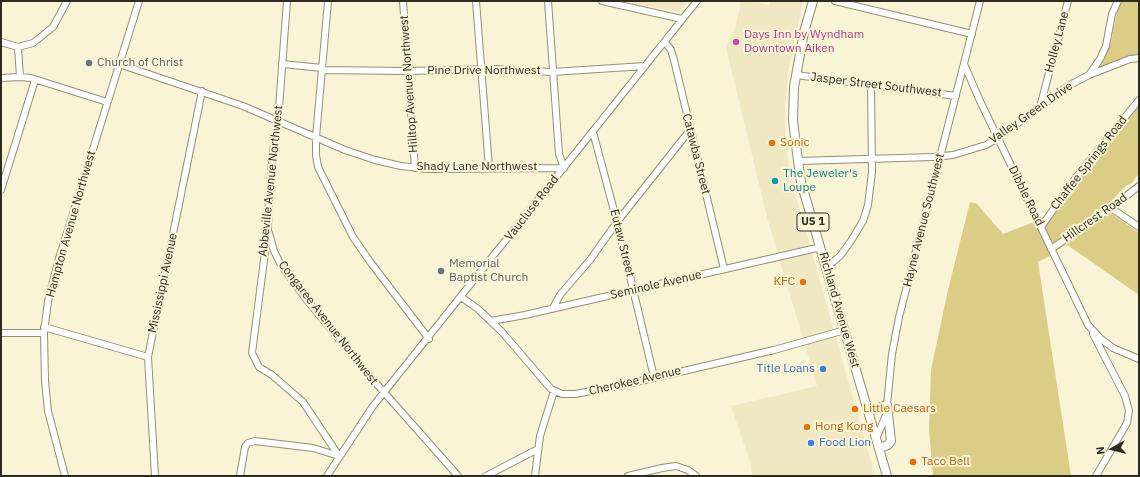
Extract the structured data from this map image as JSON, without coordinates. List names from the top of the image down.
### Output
{
  "streets": {
    "main road": ["US 1", "Richland Avenue West"],
    "street": [
      "Holley Lane",
      "Pine Drive Northwest",
      "Hilltop Avenue Northwest",
      "Jasper Street Southwest",
      "Valley Green Drive",
      "Catawba Street",
      "Chaffee Springs Road",
      "Shady Lane Northwest",
      "Abbeville Avenue Northwest",
      "Dibble Road",
      "Vaucluse Road",
      "Hillcrest Road",
      "Hayne Avenue Southwest",
      "Hampton Avenue Northwest",
      "Eutaw Street",
      "Mississippi Avenue",
      "Seminole Avenue",
      "Congaree Avenue Northwest",
      "Cherokee Avenue"
    ]
  },
  "crossings": [
    ["Holley Lane", "Valley Green Drive"],
    ["Pine Drive Northwest", "Hilltop Avenue Northwest"],
    ["Pine Drive Northwest", "Abbeville Avenue Northwest"],
    ["Pine Drive Northwest", "Vaucluse Road"],
    ["Hilltop Avenue Northwest", "Shady Lane Northwest"],
    ["Jasper Street Southwest", "Hayne Avenue Southwest"],
    ["Jasper Street Southwest", "Richland Avenue West"],
    ["Valley Green Drive", "Dibble Road"],
    ["Valley Green Drive", "Hayne Avenue Southwest"],
    ["Valley Green Drive", "Richland Avenue West"],
    ["Catawba Street", "Vaucluse Road"],
    ["Catawba Street", "Seminole Avenue"],
    ["Chaffee Springs Road", "Dibble Road"],
    ["Shady Lane Northwest", "Abbeville Avenue Northwest"],
    ["Shady Lane Northwest", "Vaucluse Road"],
    ["Shady Lane Northwest", "Hampton Avenue Northwest"],
    ["Shady Lane Northwest", "Mississippi Avenue"],
    ["Abbeville Avenue Northwest", "Vaucluse Road"],
    ["Abbeville Avenue Northwest", "Congaree Avenue Northwest"],
    ["Dibble Road", "Hillcrest Road"],
    ["Dibble Road", "Hayne Avenue Southwest"],
    ["Vaucluse Road", "Eutaw Street"],
    ["Vaucluse Road", "Congaree Avenue Northwest"],
    ["Hayne Avenue Southwest", "Richland Avenue West"],
    ["Eutaw Street", "Seminole Avenue"],
    ["Eutaw Street", "Cherokee Avenue"],
    ["Seminole Avenue", "Richland Avenue West"],
    ["Richland Avenue West", "Cherokee Avenue"]
  ],
  "places": [
    "Days Inn by Wyndham Downtown Aiken",
    "Church of Christ",
    "Sonic",
    "The Jeweler's Loupe",
    "Memorial Baptist Church",
    "KFC",
    "Title Loans",
    "Little Caesars",
    "Hong Kong",
    "Food Lion",
    "Taco Bell"
  ],
  "north": "left"
}
